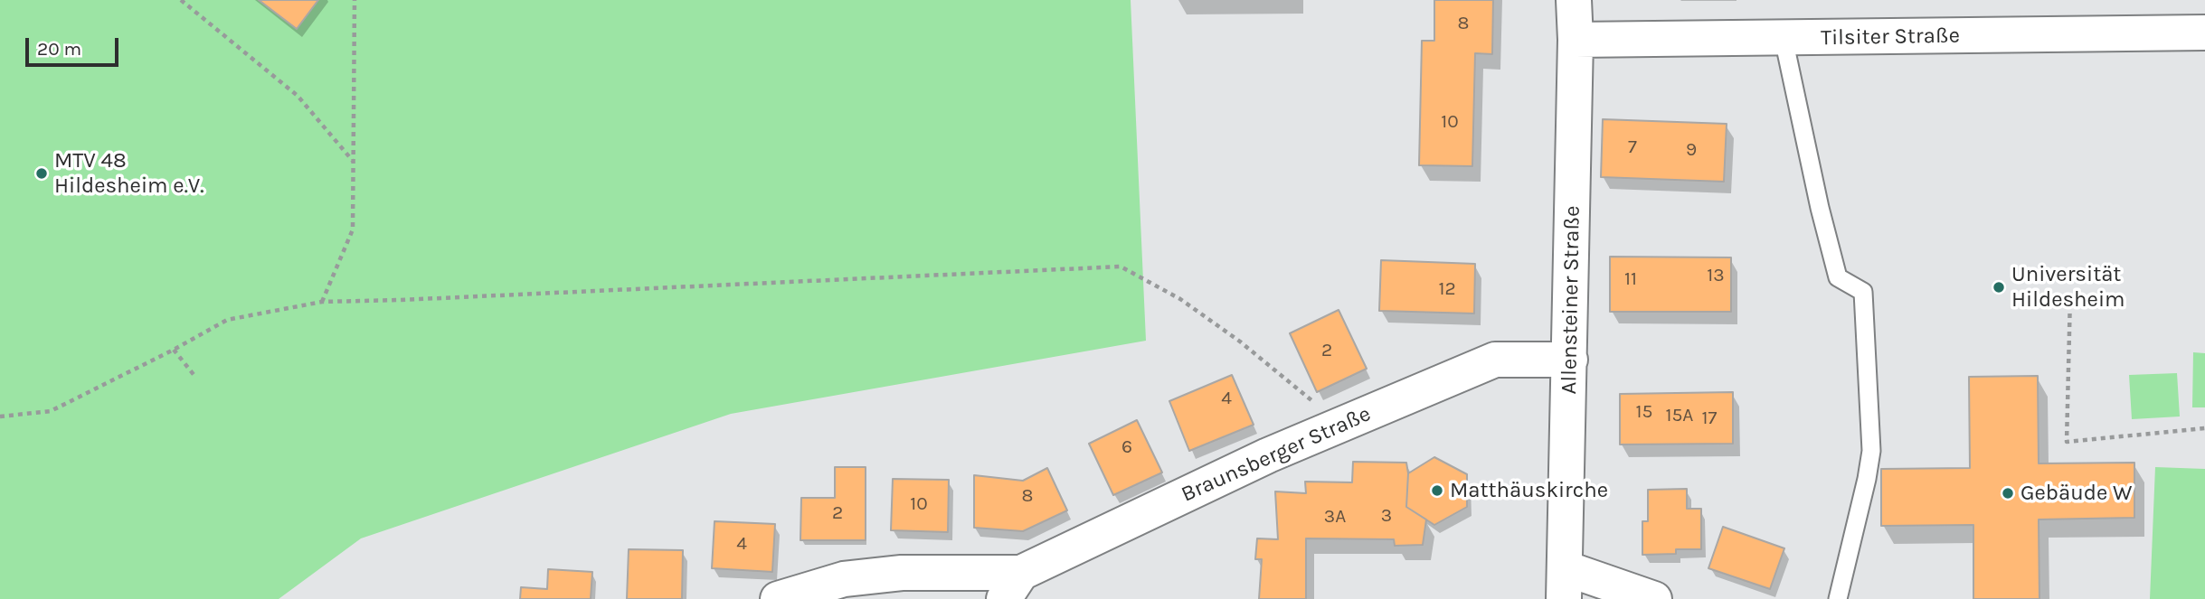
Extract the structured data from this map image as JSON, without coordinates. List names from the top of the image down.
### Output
{
  "streets": {
    "street": ["Tilsiter Straße", "Allensteiner Straße", "Braunsberger Straße"]
  },
  "crossings": [
    ["Tilsiter Straße", "Allensteiner Straße"],
    ["Allensteiner Straße", "Braunsberger Straße"]
  ],
  "places": [
    "MTV 48 Hildesheim e.V.",
    "Universität Hildesheim",
    "Matthäuskirche",
    "Gebäude W"
  ],
  "house_numbers": [
    "8",
    "10",
    "7",
    "9",
    "13",
    "11",
    "12",
    "2",
    "4",
    "15",
    "15A",
    "17",
    "6",
    "8",
    "10",
    "2",
    "3",
    "3A",
    "4"
  ],
  "scale_bar": "20 m"
}
